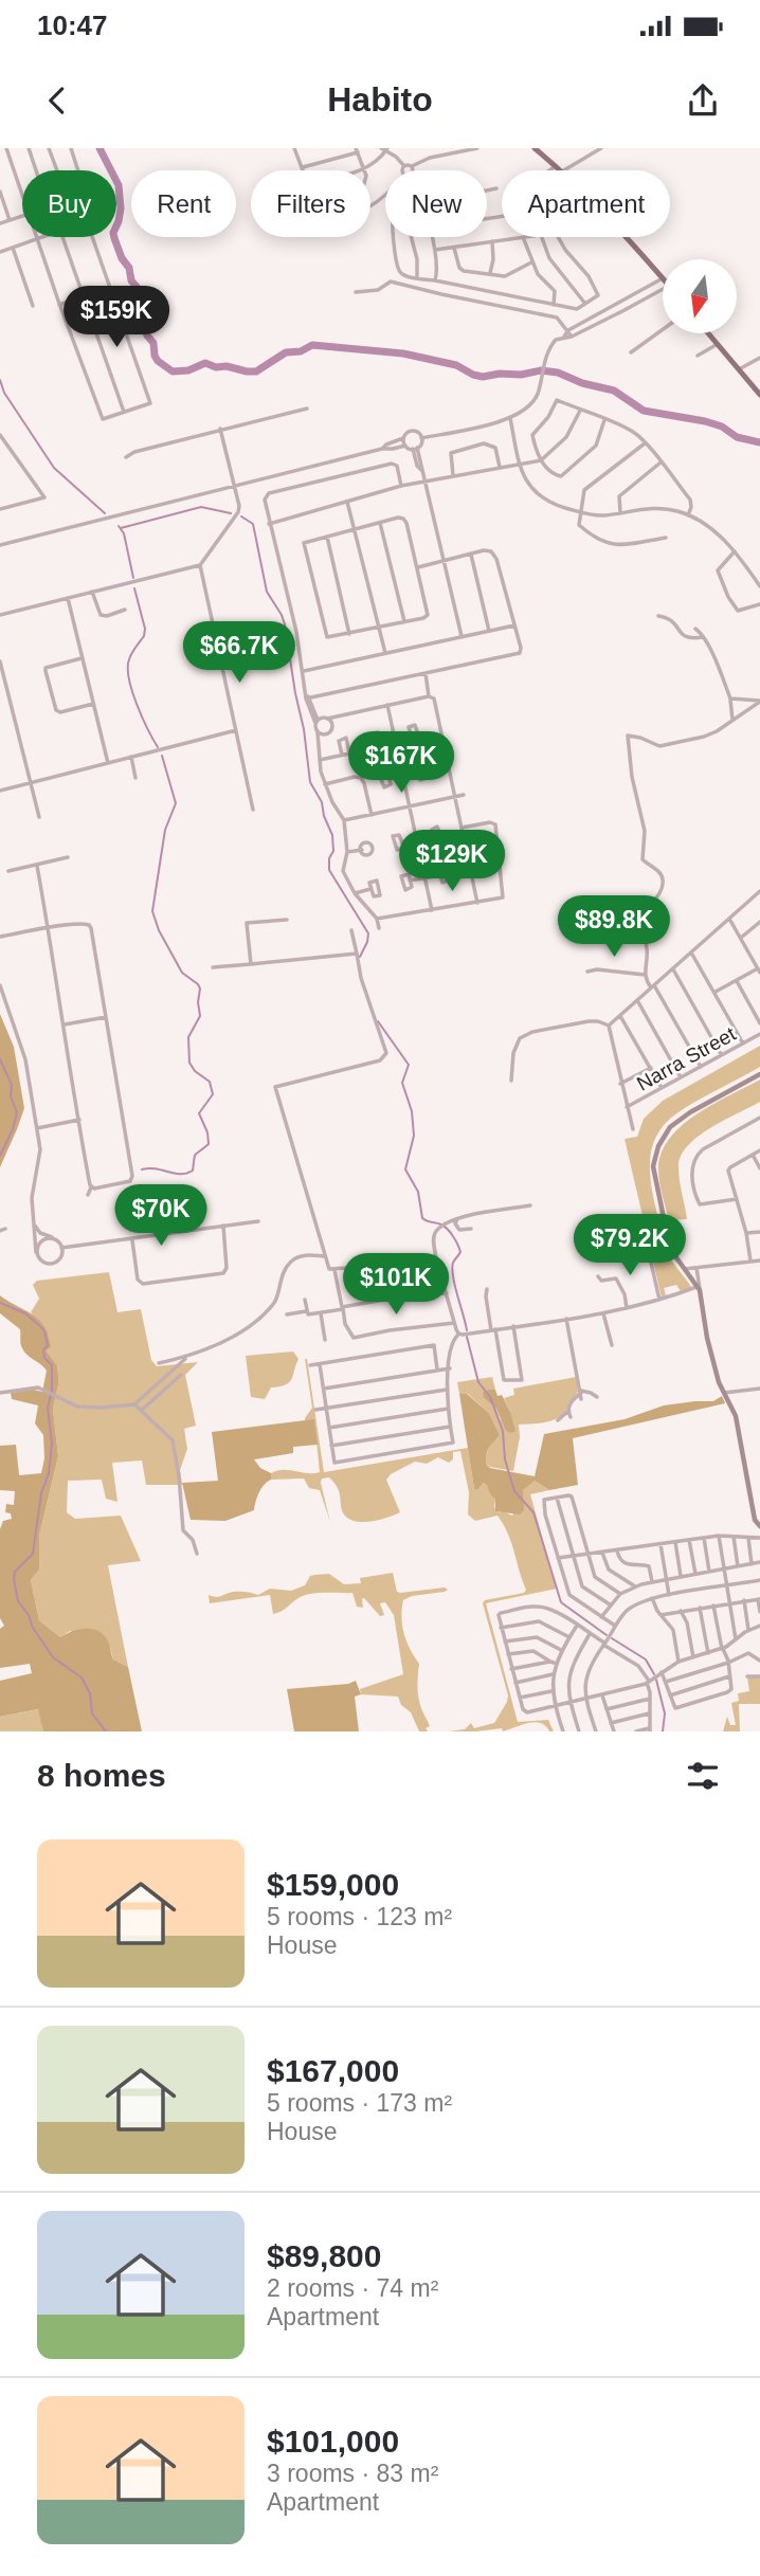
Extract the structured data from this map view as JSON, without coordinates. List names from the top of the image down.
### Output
{
  "streets": {
    "street": ["Narra Street"]
  },
  "north": "bottom",
  "page": {
    "status": "10:47",
    "header": "Habito",
    "chip": [
      "Buy",
      "Rent",
      "Filters",
      "New",
      "Apartment"
    ],
    "price": [
      "$159K",
      "$66.7K",
      "$167K",
      "$129K",
      "$89.8K",
      "$70K",
      "$79.2K",
      "$101K"
    ],
    "heading": "8 homes",
    "list": [
      {
        "name": "$159,000",
        "note": "5 rooms · 123 m² · House"
      },
      {
        "name": "$167,000",
        "note": "5 rooms · 173 m² · House"
      },
      {
        "name": "$89,800",
        "note": "2 rooms · 74 m² · Apartment"
      },
      {
        "name": "$101,000",
        "note": "3 rooms · 83 m² · Apartment"
      }
    ]
  }
}
